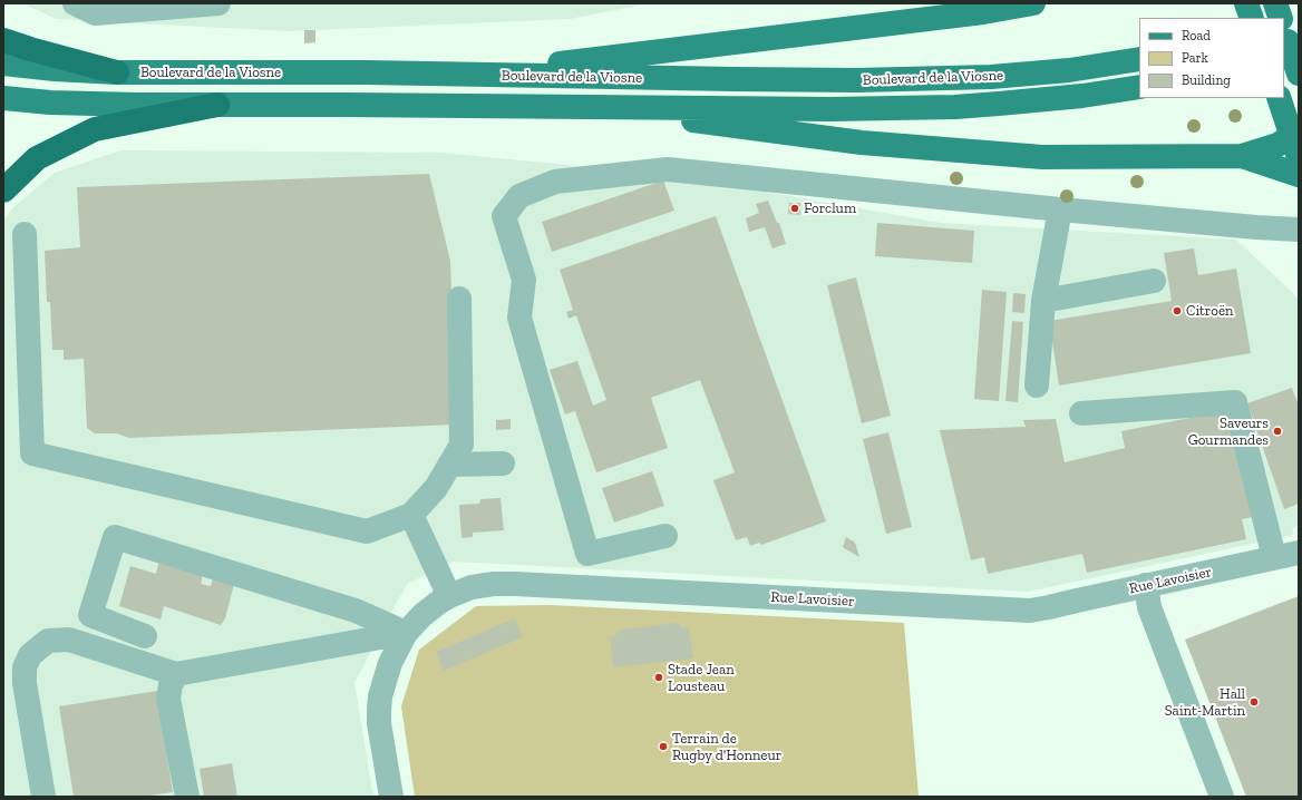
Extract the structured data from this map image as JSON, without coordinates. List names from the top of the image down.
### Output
{
  "streets": {
    "main road": ["Boulevard de la Viosne"],
    "street": ["Rue Lavoisier"]
  },
  "places": [
    "Forclum",
    "Citroën",
    "Saveurs Gourmandes",
    "Stade Jean Lousteau",
    "Hall Saint-Martin",
    "Terrain de Rugby d'Honneur"
  ],
  "legend": ["Road", "Park", "Building"]
}
